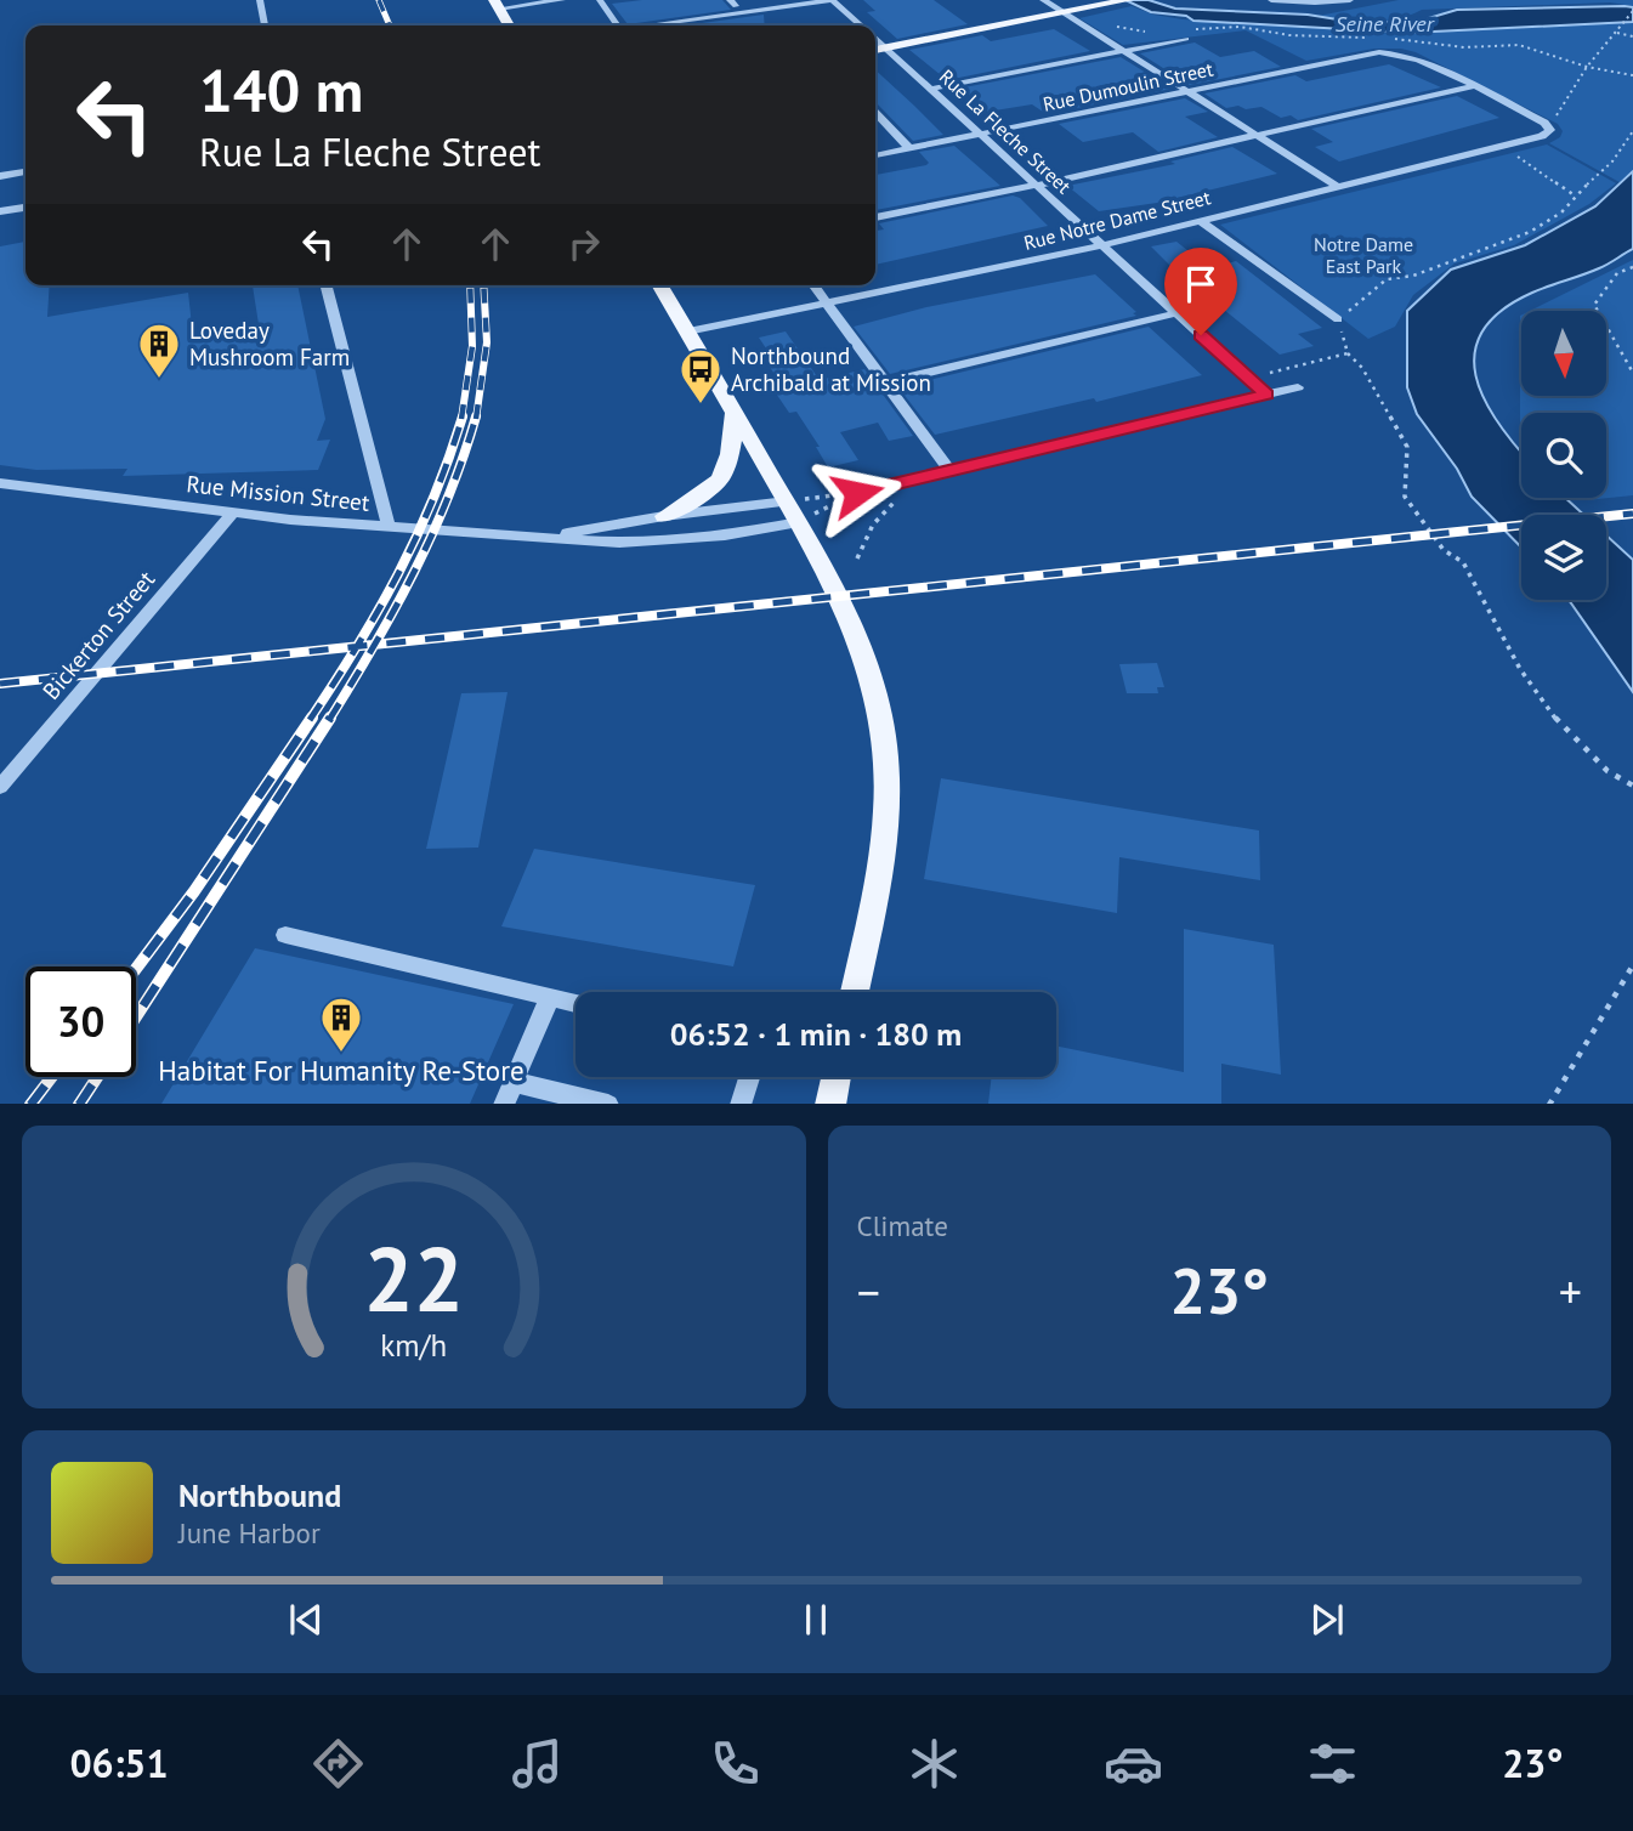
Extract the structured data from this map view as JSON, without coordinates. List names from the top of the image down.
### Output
{
  "streets": {
    "street": [
      "Rue Dumoulin Street",
      "Rue La Fleche Street",
      "Rue Notre Dame Street",
      "Rue Mission Street",
      "Bickerton Street"
    ]
  },
  "crossings": [
    ["Rue Dumoulin Street", "Rue La Fleche Street"],
    ["Rue La Fleche Street", "Rue Notre Dame Street"],
    ["Rue Mission Street", "Bickerton Street"]
  ],
  "water": ["Seine River"],
  "parks": ["Notre Dame East Park"],
  "places": {
    "building": ["Loveday Mushroom Farm", "Habitat For Humanity Re-Store"],
    "bus stop": ["Northbound Archibald at Mission"]
  },
  "north": "bottom",
  "page": {
    "turn": ["140 m", "Rue La Fleche Street"],
    "limit": "30",
    "trip": "06:52 · 1 min · 180 m",
    "tile": "Climate",
    "heat": ["−", "23°", "+"],
    "song": ["Northbound", "June Harbor"],
    "tabs": ["06:51", "23°"],
    "gauge": ["22", "km/h"]
  }
}
